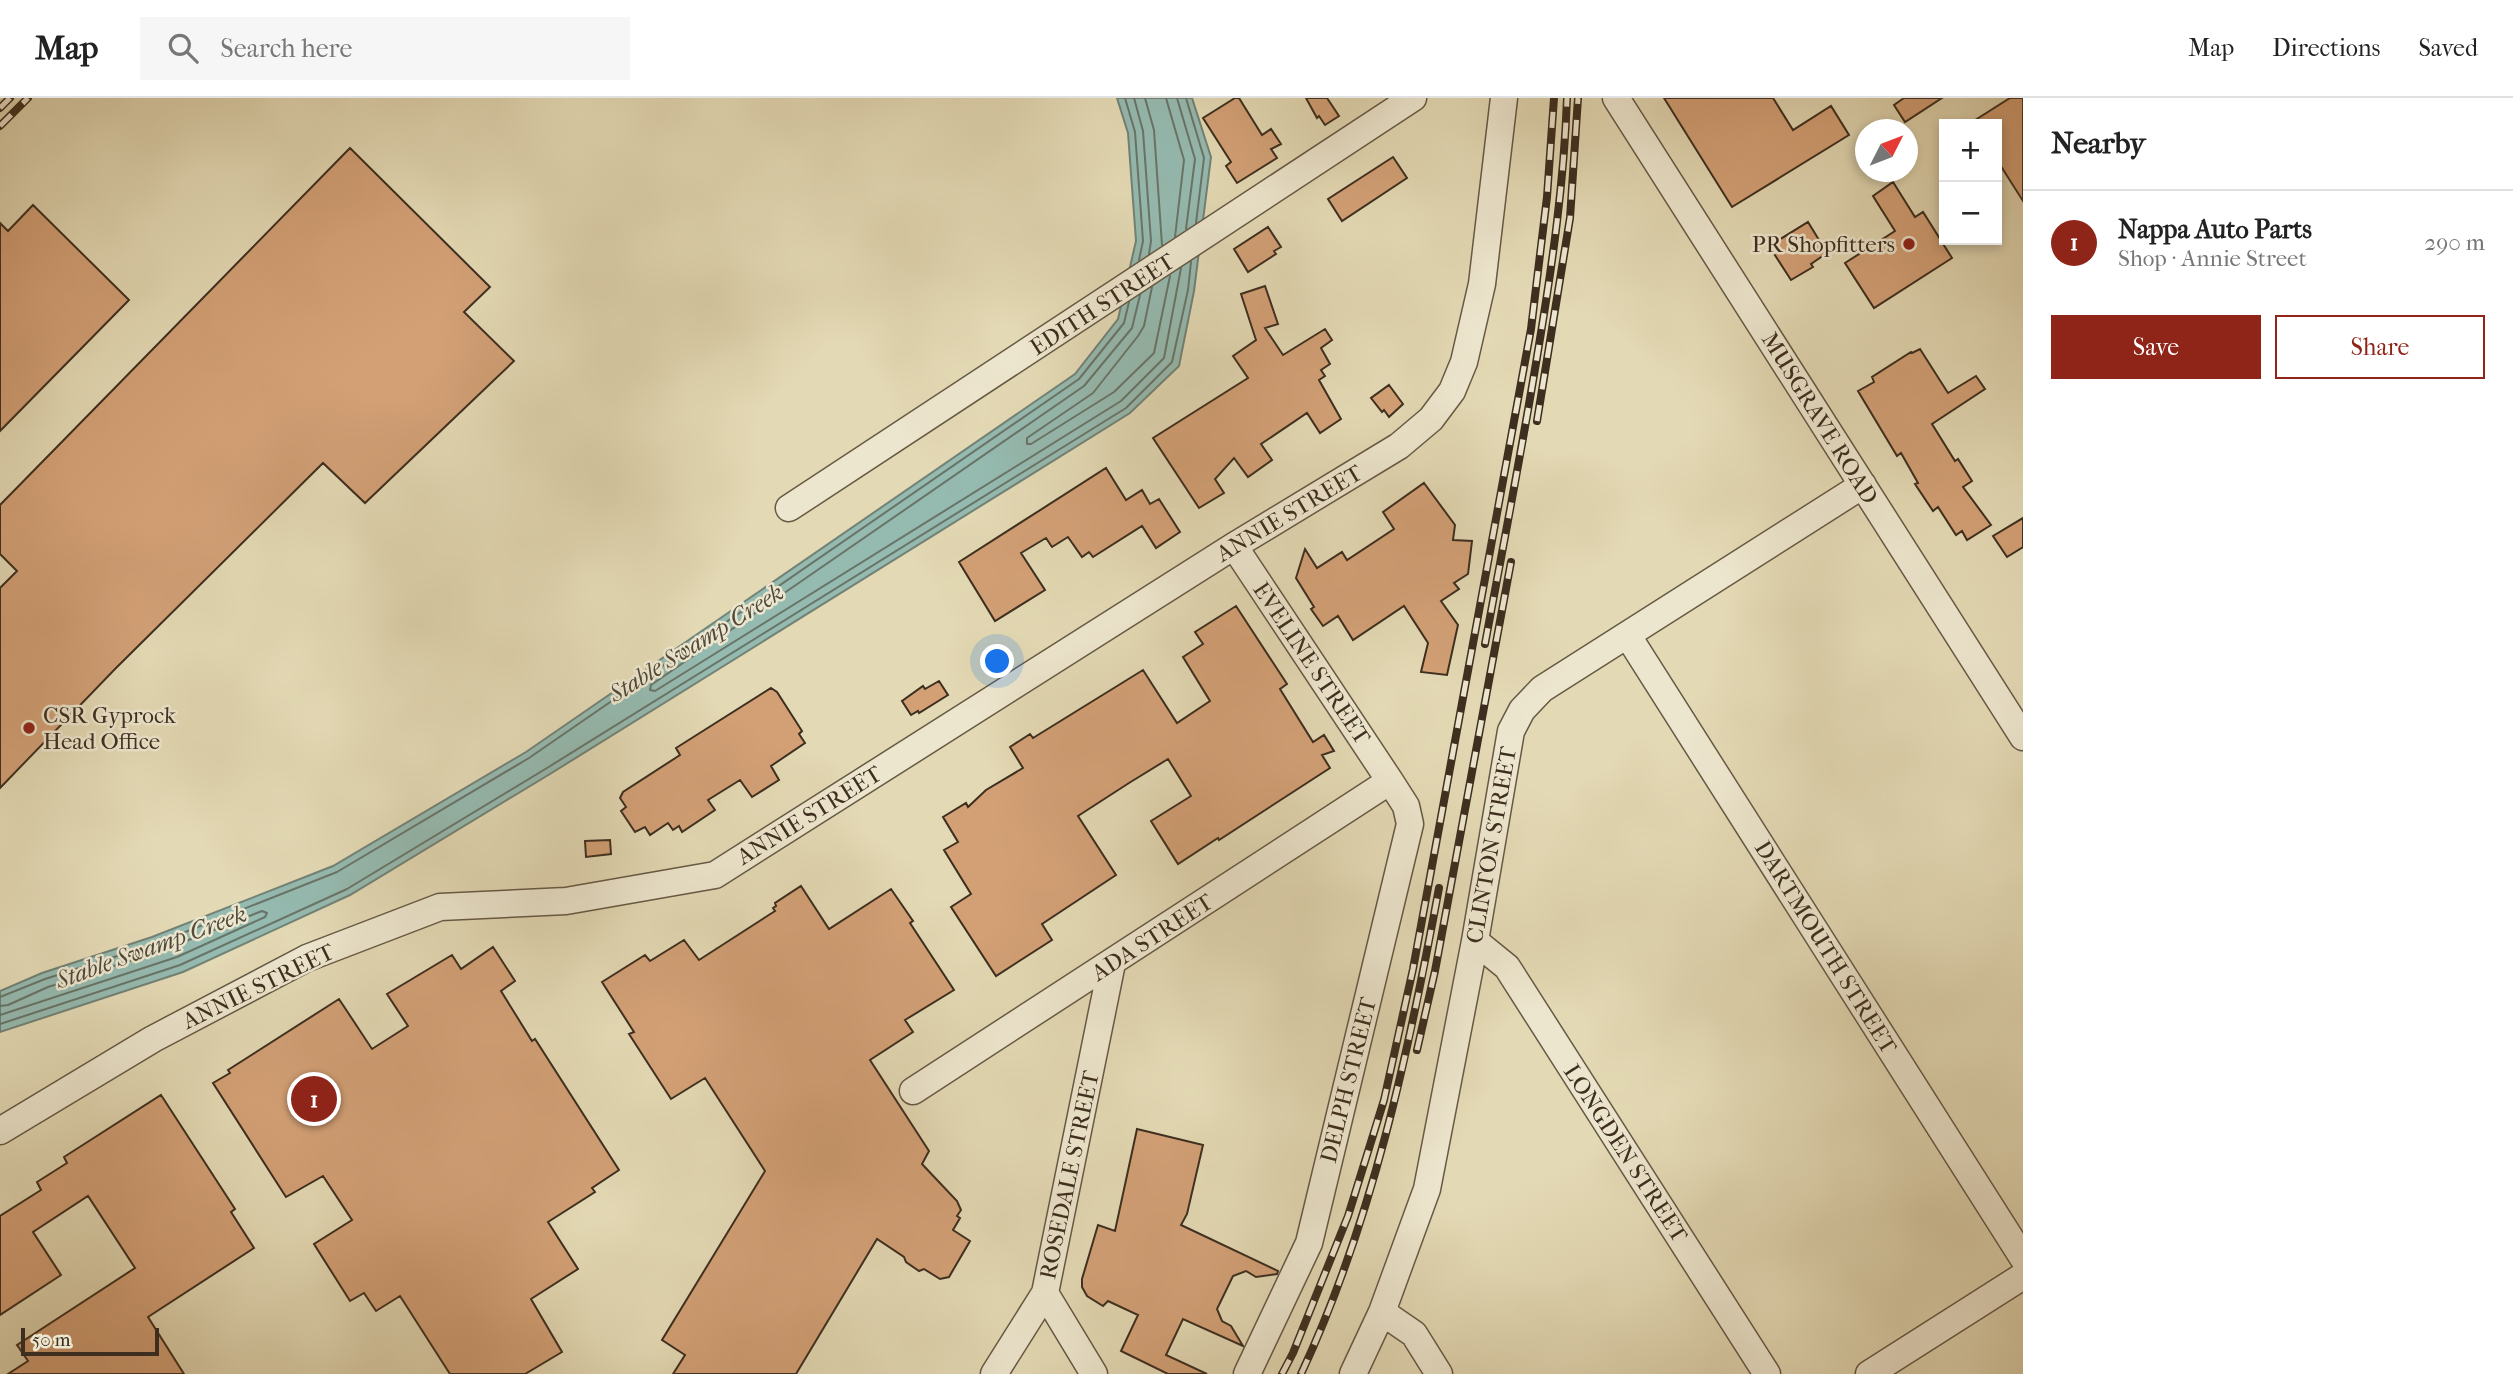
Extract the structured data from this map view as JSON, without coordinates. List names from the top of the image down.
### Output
{
  "streets": {
    "street": [
      "EDITH STREET",
      "MUSGRAVE ROAD",
      "ANNIE STREET",
      "EVELINE STREET",
      "CLINTON STREET",
      "ADA STREET",
      "DARTMOUTH STREET",
      "DELPH STREET",
      "LONGDEN STREET",
      "ROSEDALE STREET"
    ]
  },
  "crossings": [
    ["MUSGRAVE ROAD", "CLINTON STREET"],
    ["ANNIE STREET", "EVELINE STREET"],
    ["EVELINE STREET", "ADA STREET"],
    ["EVELINE STREET", "DELPH STREET"],
    ["CLINTON STREET", "DARTMOUTH STREET"],
    ["CLINTON STREET", "LONGDEN STREET"],
    ["ADA STREET", "DELPH STREET"],
    ["ADA STREET", "ROSEDALE STREET"]
  ],
  "water": ["Stable Swamp Creek"],
  "places": ["PR Shopfitters", "CSR Gyprock Head Office"],
  "scale_bar": "50 m",
  "north": "top right",
  "page": {
    "header": "Map",
    "search": "Search here",
    "nav": ["Map", "Directions", "Saved"],
    "heading": "Nearby",
    "map_buttons": ["+", "−"],
    "list": [
      {
        "mark": "1",
        "name": "Nappa Auto Parts",
        "note": "Shop · Annie Street",
        "value": "290 m"
      }
    ],
    "buttons": ["Save", "Share"],
    "pins": "1",
    "scale": "50 m"
  }
}
